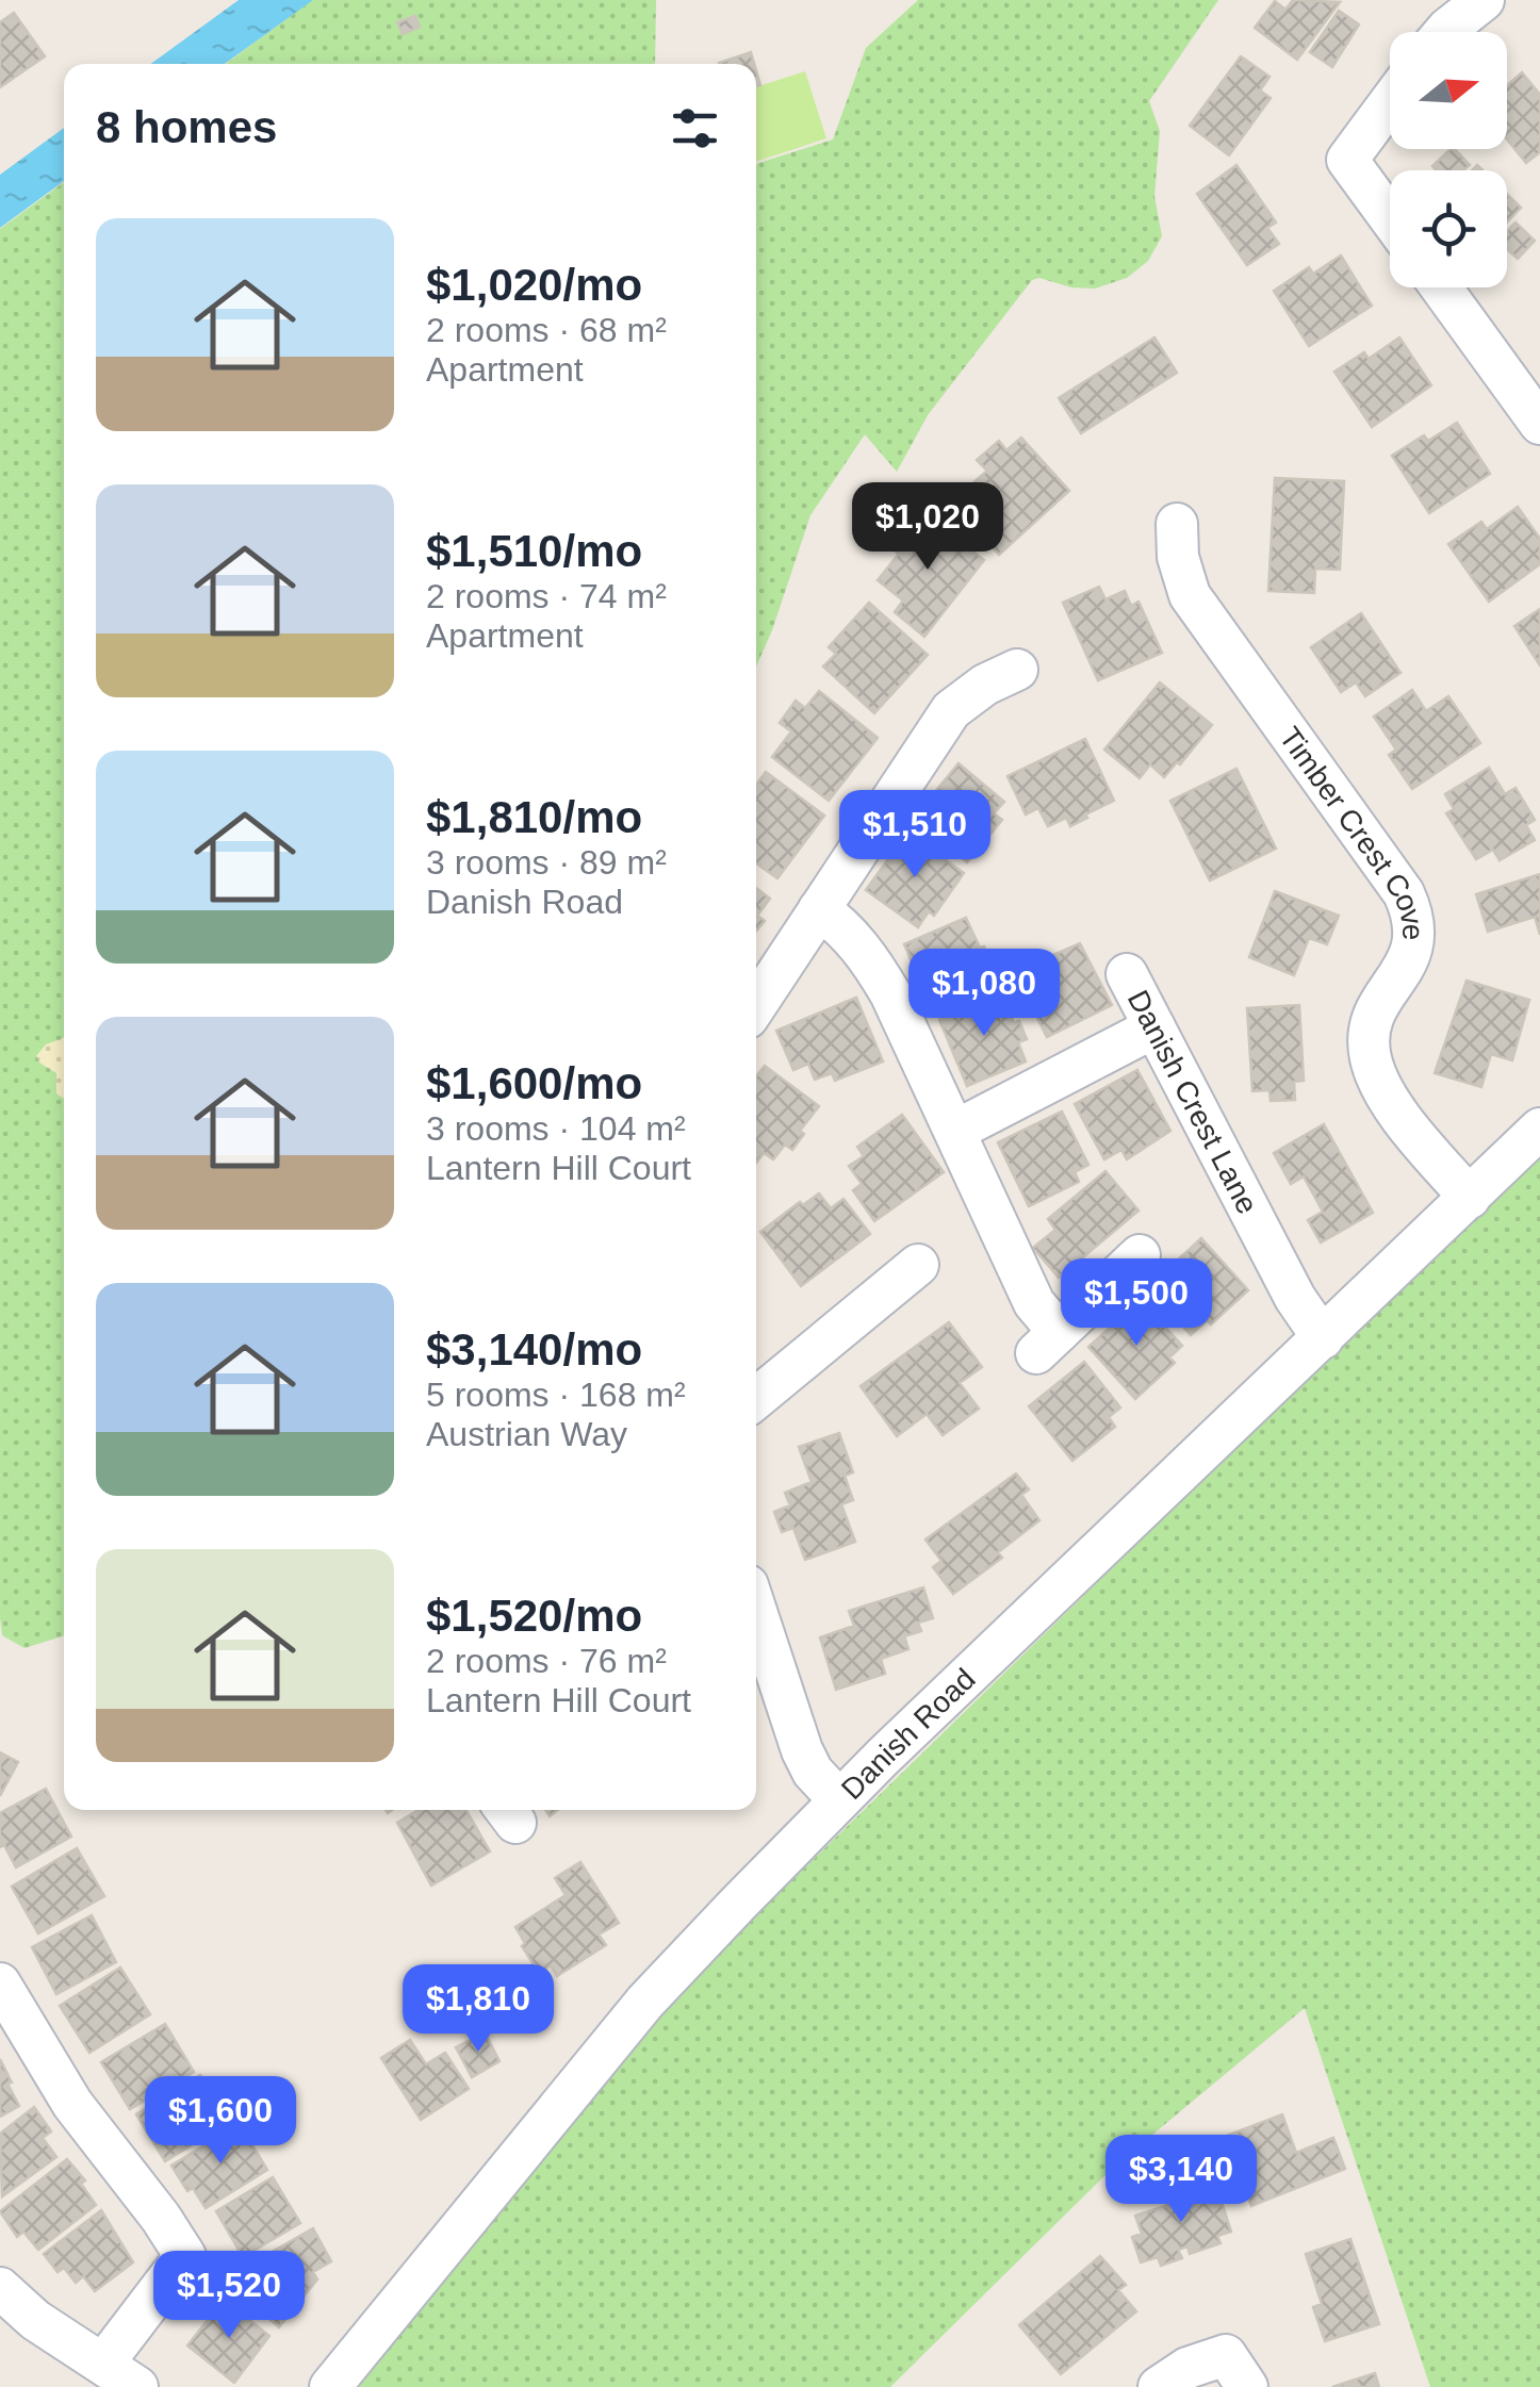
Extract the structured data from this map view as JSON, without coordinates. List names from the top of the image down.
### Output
{
  "streets": {
    "street": ["Timber Crest Cove", "Danish Crest Lane", "Danish Road"]
  },
  "crossings": [
    ["Timber Crest Cove", "Danish Road"],
    ["Danish Crest Lane", "Danish Road"]
  ],
  "north": "right",
  "page": {
    "heading": "8 homes",
    "list": [
      {
        "name": "$1,020/mo",
        "note": "2 rooms · 68 m² · Apartment"
      },
      {
        "name": "$1,510/mo",
        "note": "2 rooms · 74 m² · Apartment"
      },
      {
        "name": "$1,810/mo",
        "note": "3 rooms · 89 m² · Danish Road"
      },
      {
        "name": "$1,600/mo",
        "note": "3 rooms · 104 m² · Lantern Hill Court"
      },
      {
        "name": "$3,140/mo",
        "note": "5 rooms · 168 m² · Austrian Way"
      },
      {
        "name": "$1,520/mo",
        "note": "2 rooms · 76 m² · Lantern Hill Court"
      }
    ],
    "price": [
      "$1,020",
      "$1,510",
      "$1,080",
      "$1,500",
      "$1,810",
      "$1,600",
      "$3,140",
      "$1,520"
    ]
  }
}
